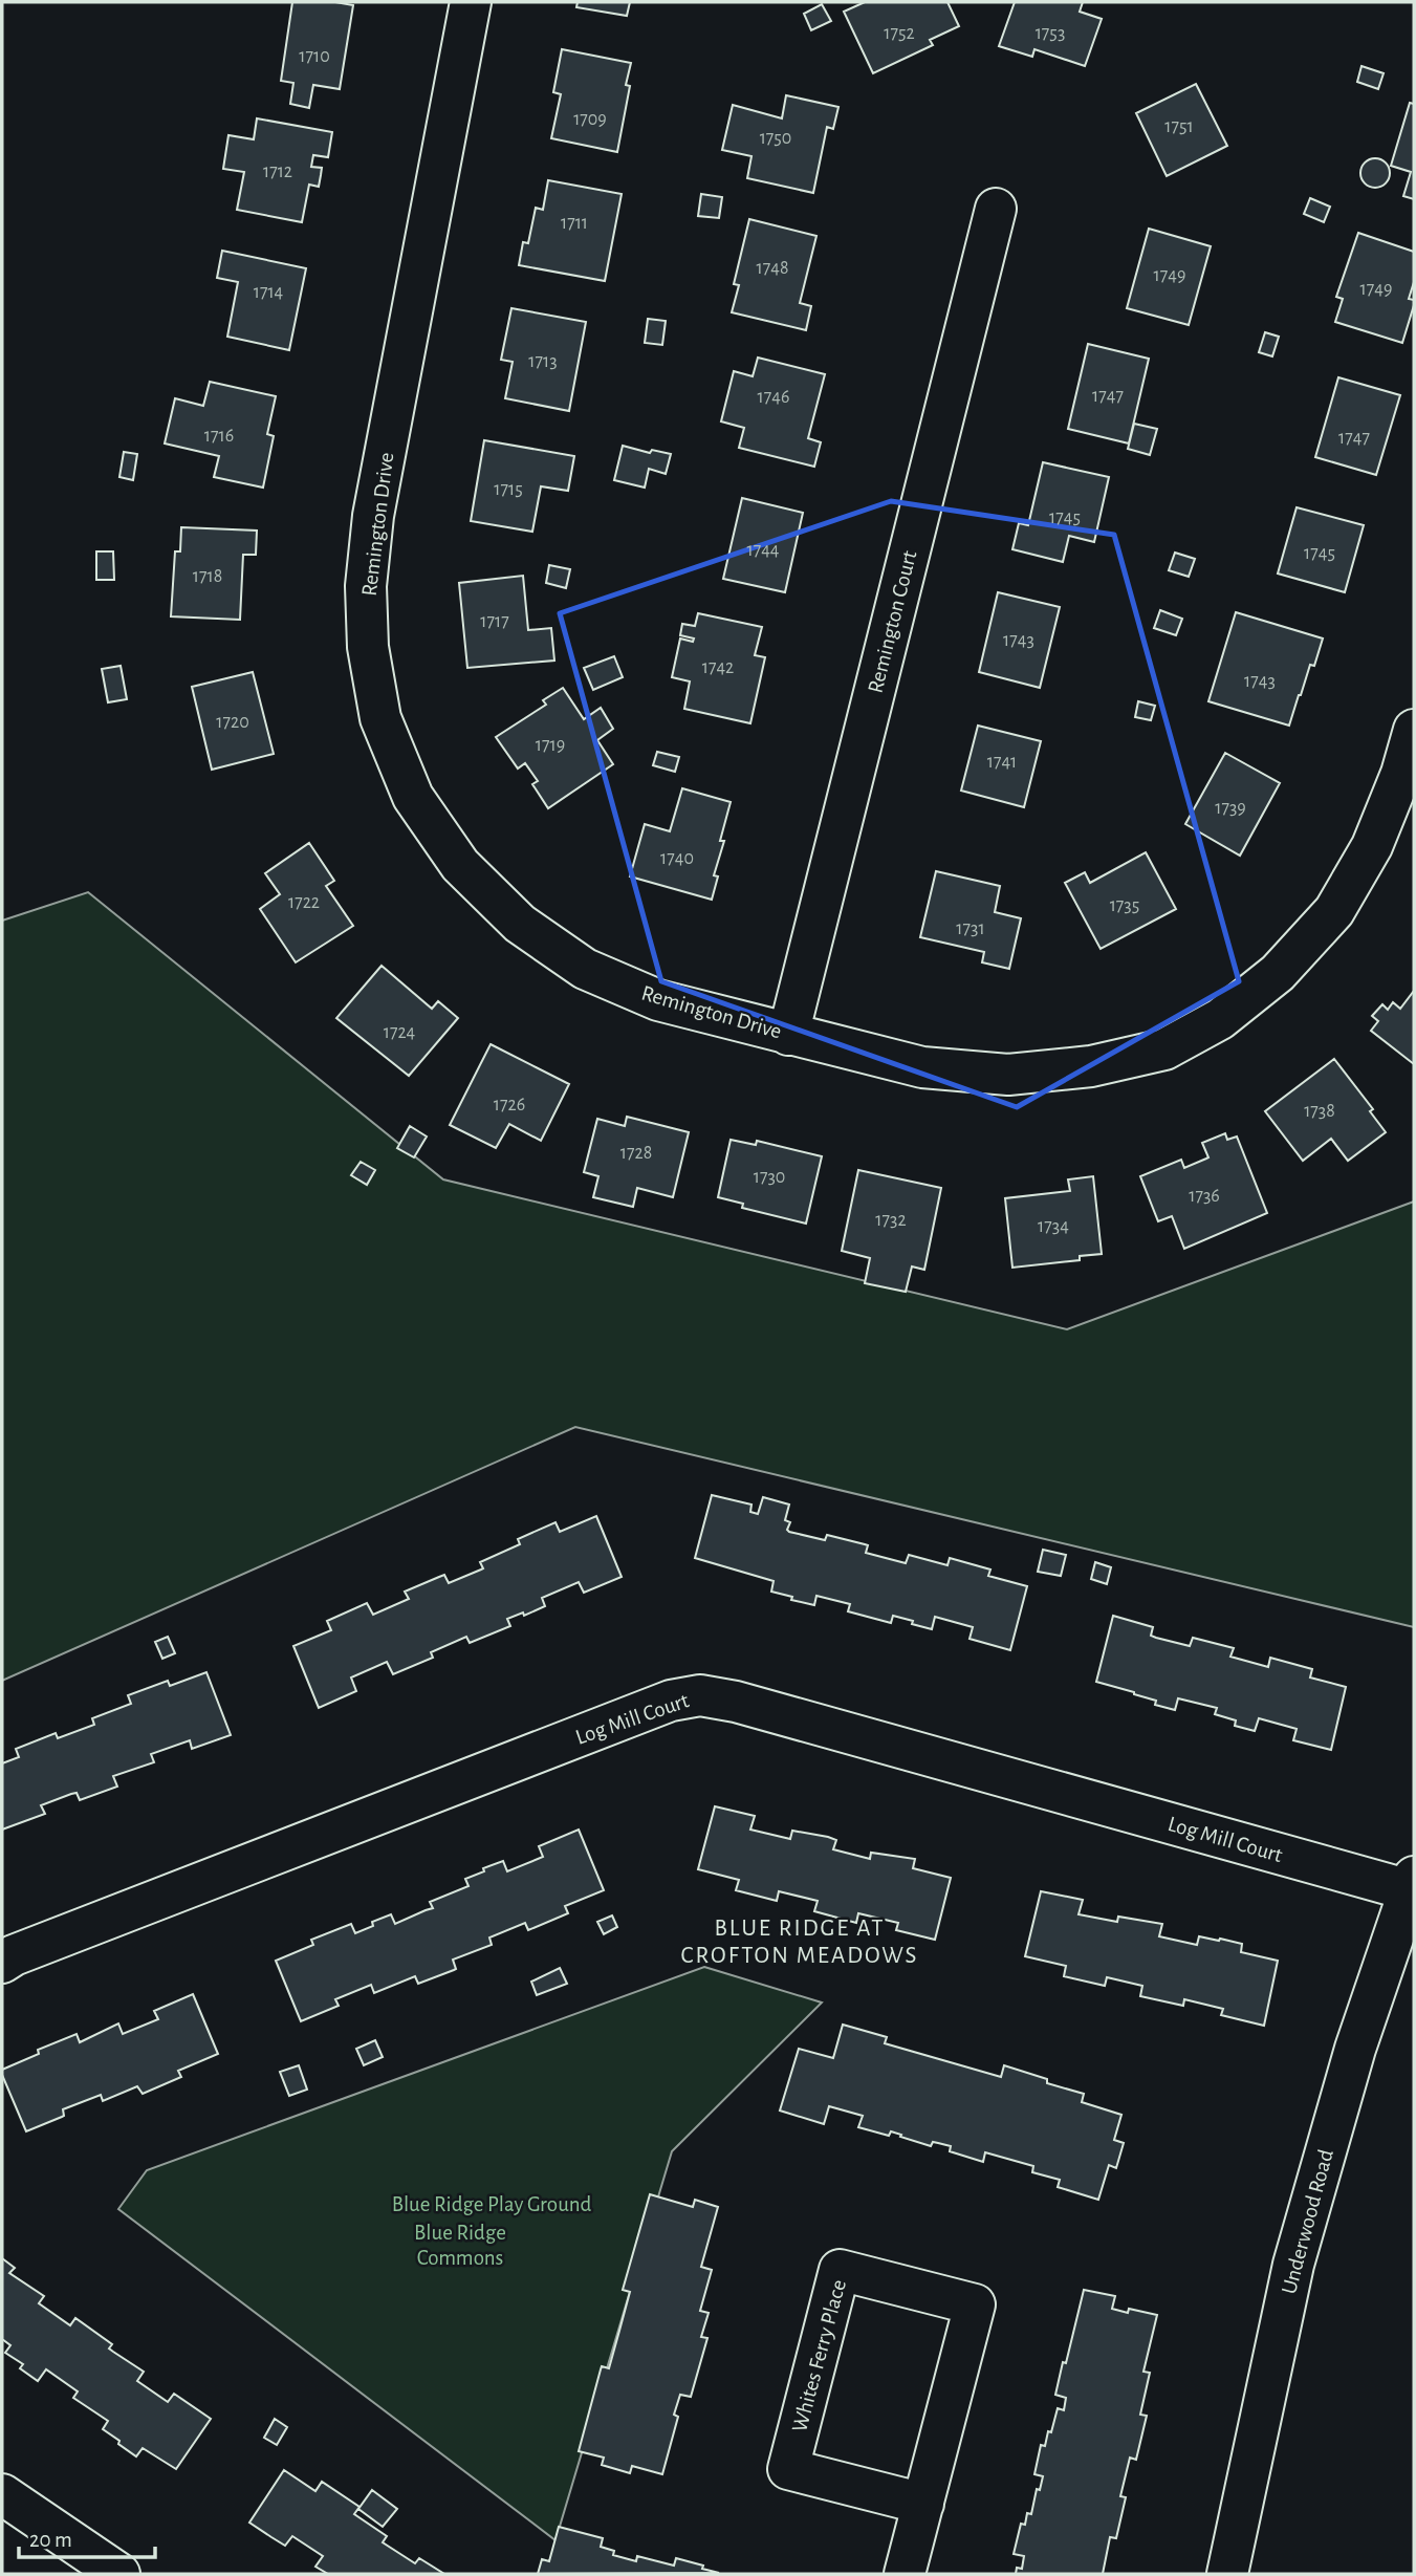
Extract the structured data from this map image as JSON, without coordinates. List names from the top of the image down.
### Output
{
  "streets": {
    "street": [
      "Remington Drive",
      "Remington Court",
      "Log Mill Court",
      "Underwood Road",
      "Whites Ferry Place"
    ]
  },
  "crossings": [
    ["Remington Drive", "Remington Court"],
    ["Log Mill Court", "Underwood Road"]
  ],
  "districts": ["BLUE RIDGE AT CROFTON MEADOWS"],
  "parks": ["Blue Ridge Play Ground", "Blue Ridge Commons"],
  "house_numbers": [
    "1752",
    "1753",
    "1710",
    "1709",
    "1751",
    "1750",
    "1712",
    "1711",
    "1748",
    "1749",
    "1749",
    "1714",
    "1713",
    "1747",
    "1746",
    "1716",
    "1747",
    "1715",
    "1745",
    "1744",
    "1745",
    "1718",
    "1717",
    "1743",
    "1742",
    "1743",
    "1720",
    "1719",
    "1741",
    "1739",
    "1740",
    "1722",
    "1735",
    "1731",
    "1724",
    "1726",
    "1738",
    "1728",
    "1730",
    "1736",
    "1732",
    "1734"
  ],
  "scale_bar": "20 m"
}
